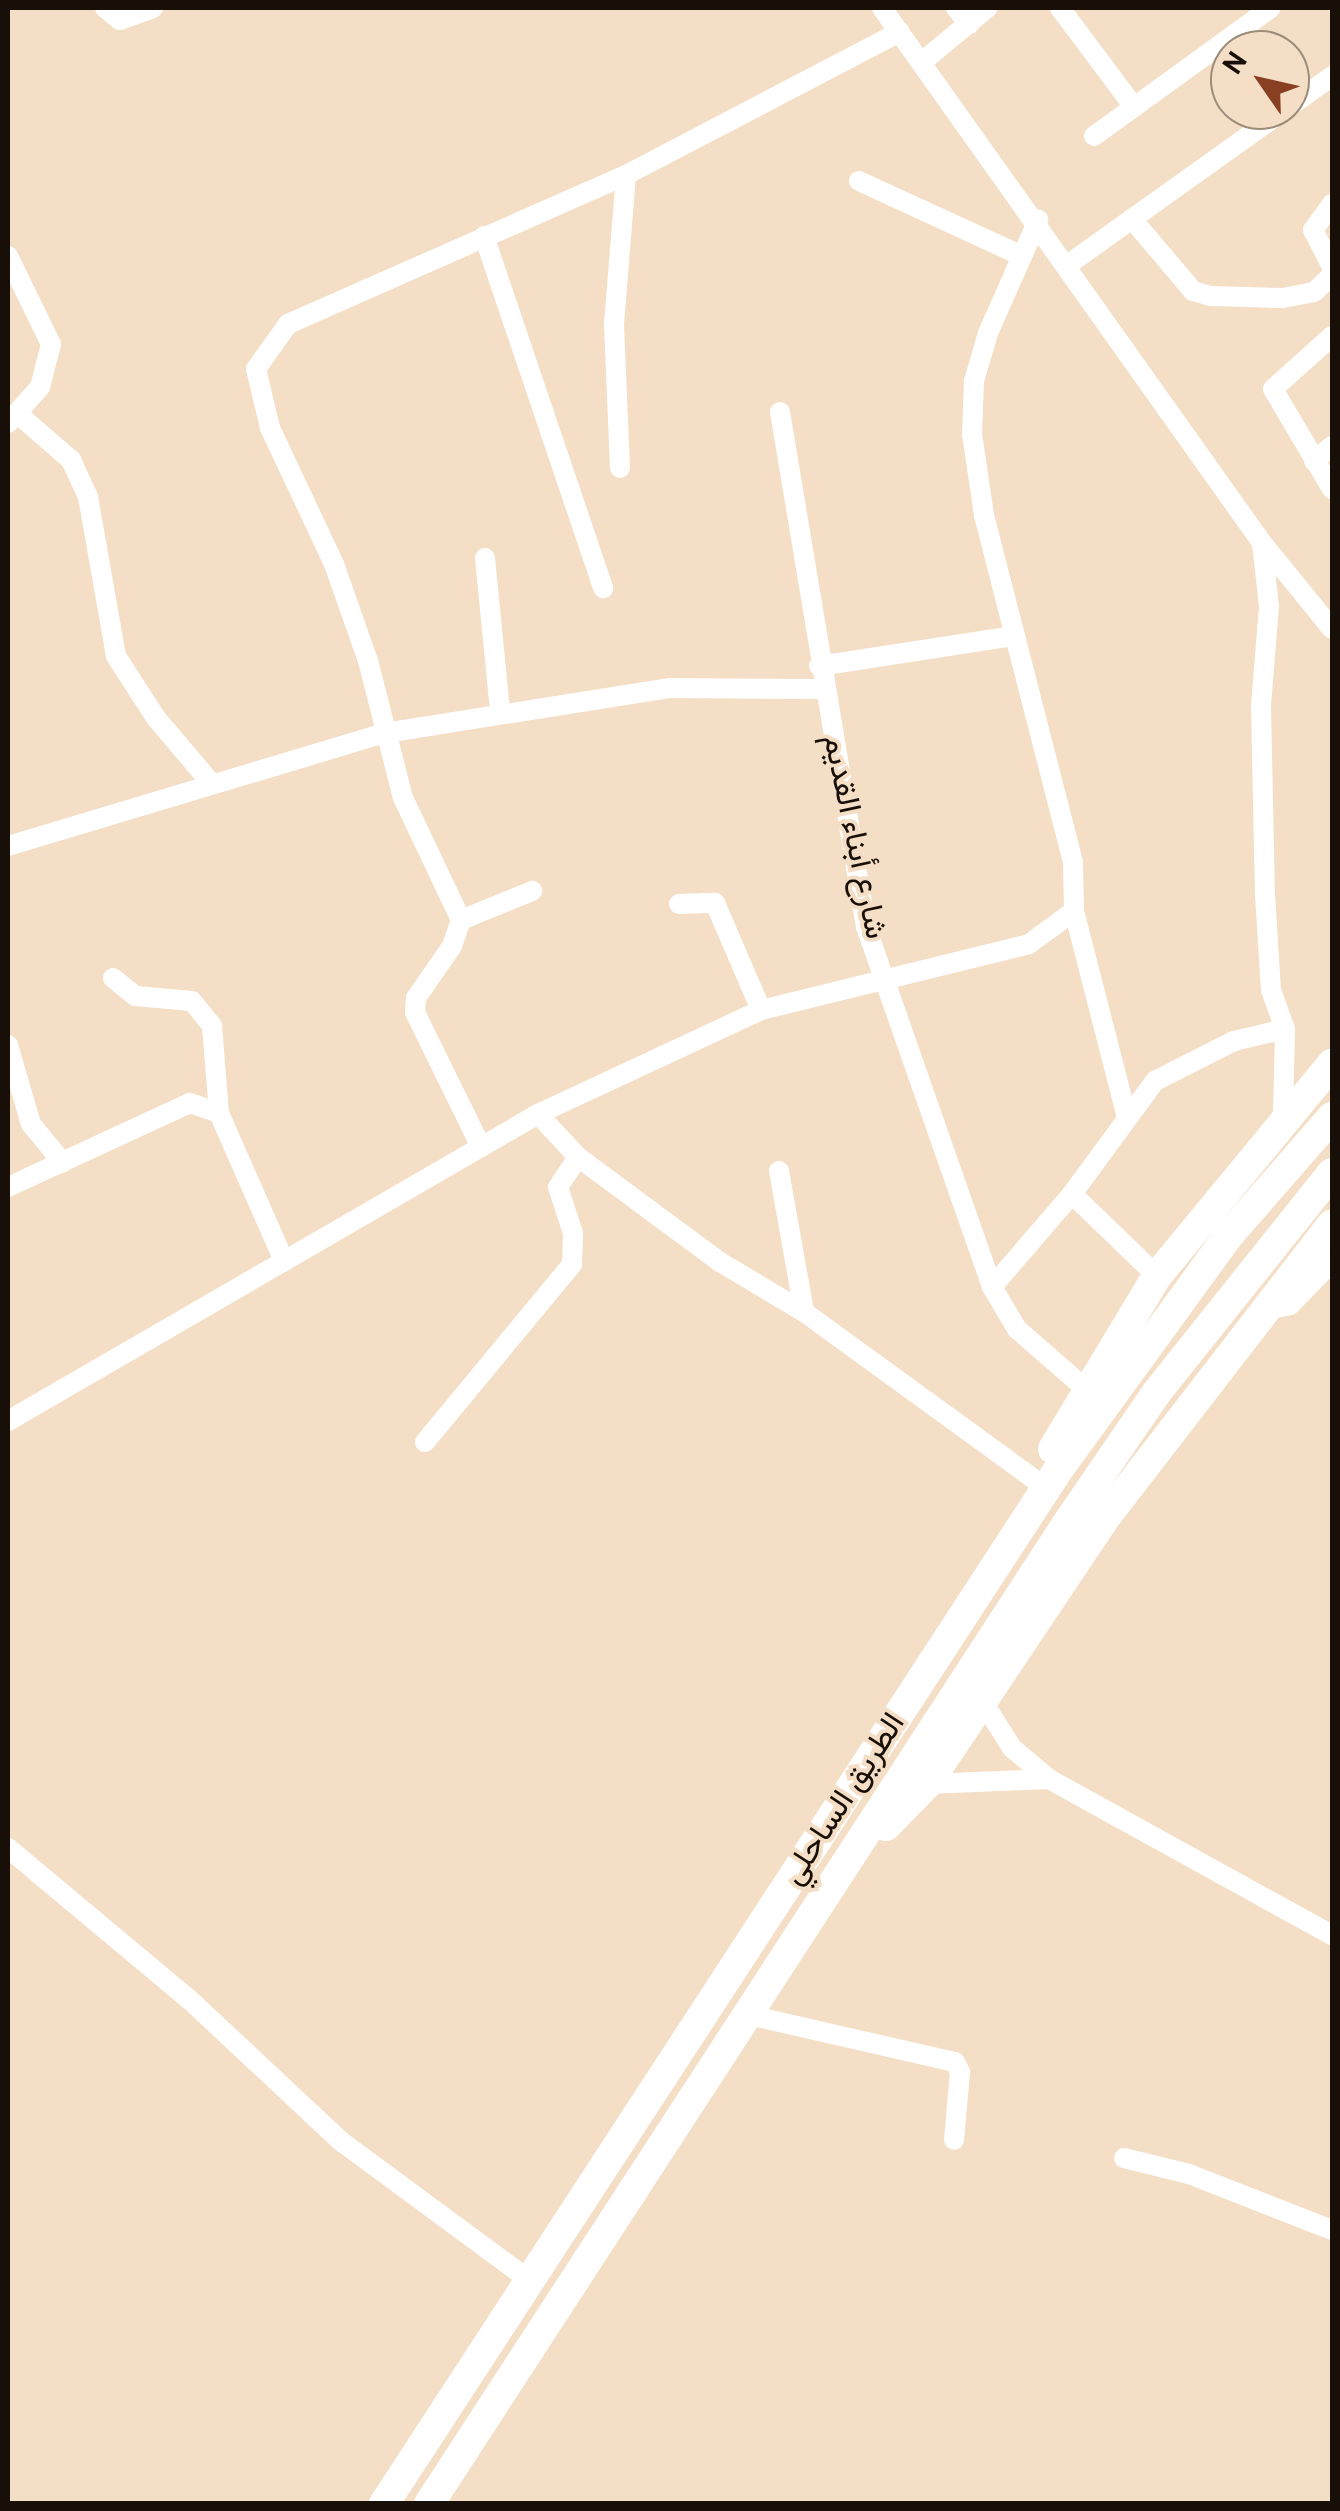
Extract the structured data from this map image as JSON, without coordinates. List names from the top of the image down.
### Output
{
  "streets": {
    "highway": ["الطريق الساحلي"],
    "street": ["شارع أبناء القديم"]
  },
  "north": "top left"
}
